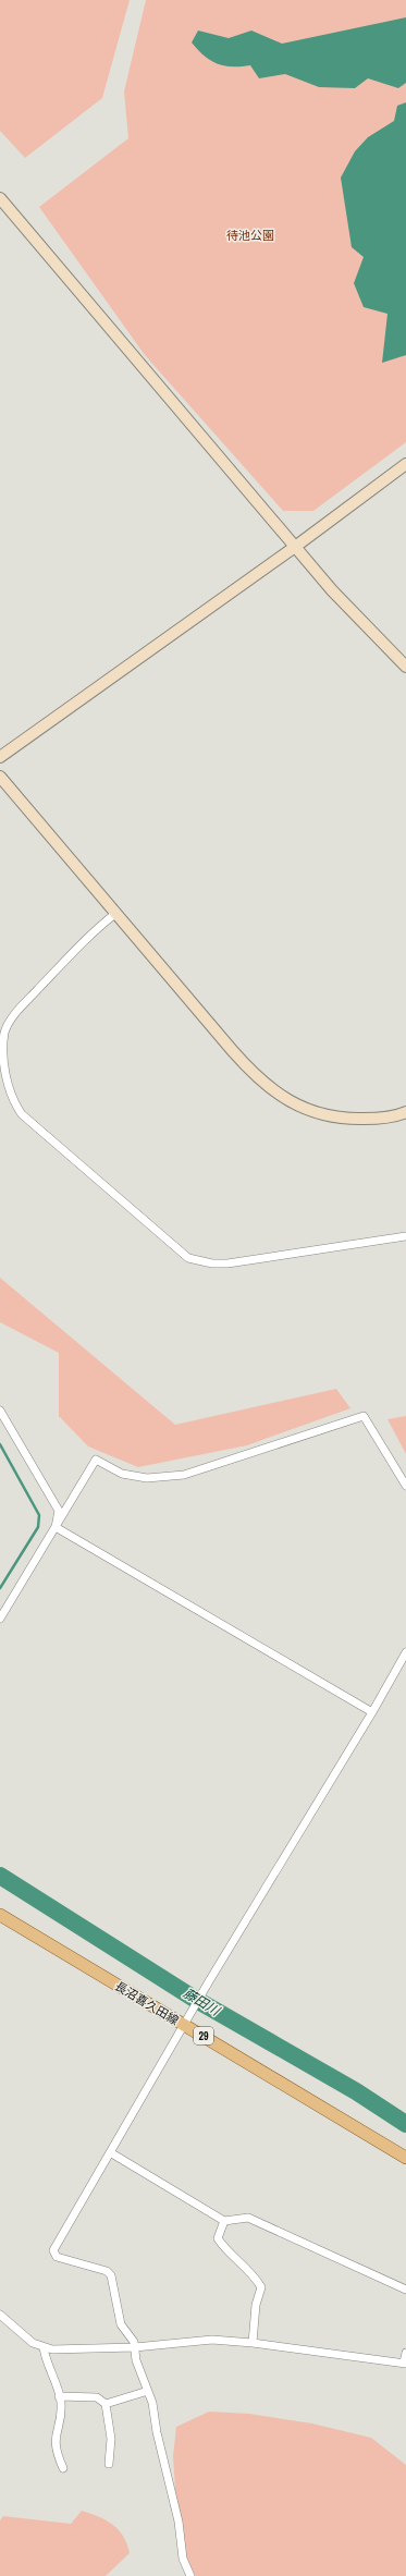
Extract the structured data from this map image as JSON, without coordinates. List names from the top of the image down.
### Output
{
  "streets": {
    "main road": ["長沼喜久田線", "29"]
  },
  "water": ["藤田川"],
  "parks": ["待池公園"]
}
